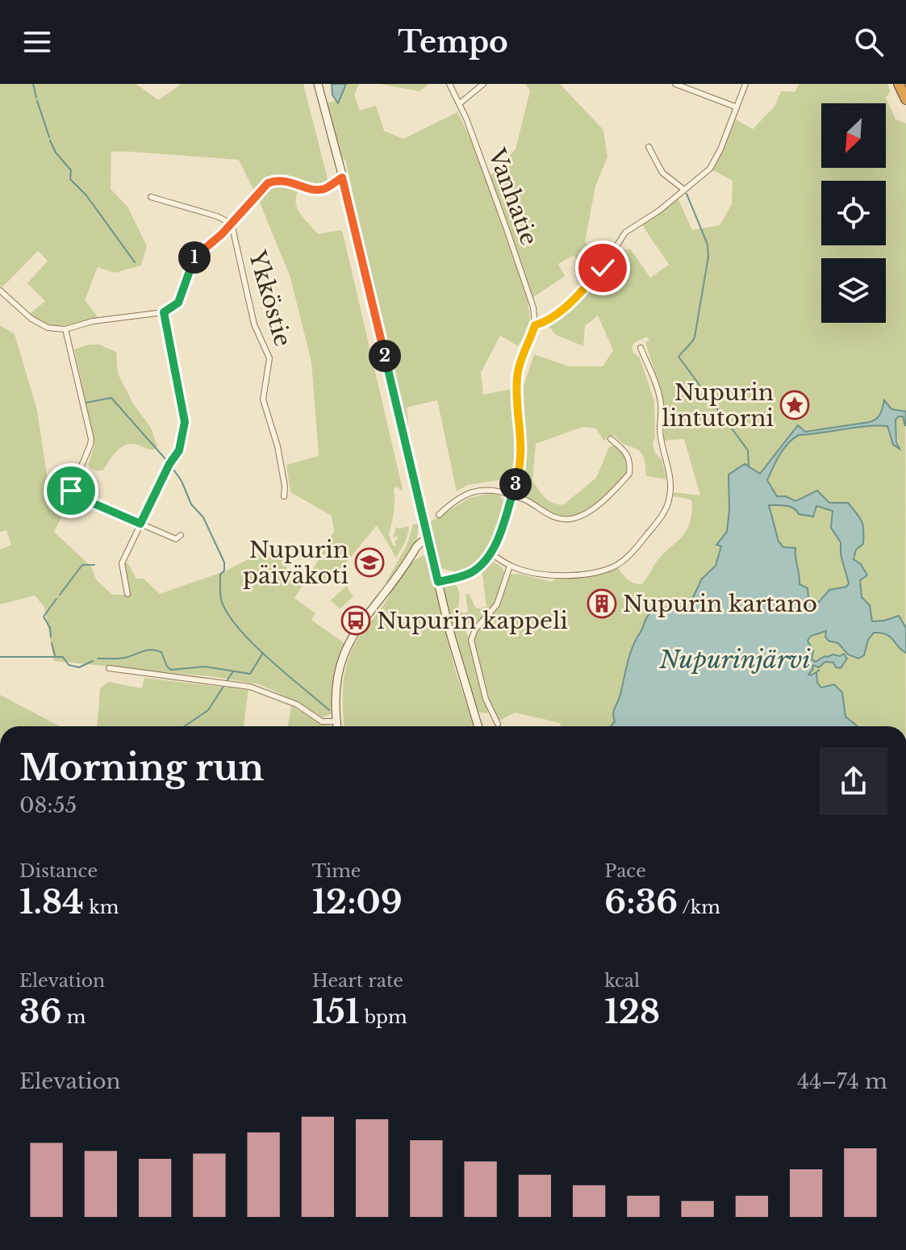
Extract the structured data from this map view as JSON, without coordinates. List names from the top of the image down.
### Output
{
  "streets": {
    "street": ["Vanhatie", "Ykköstie"]
  },
  "water": ["Nupurinjärvi"],
  "places": {
    "place": ["Nupurin lintutorni"],
    "school or university": ["Nupurin päiväkoti"],
    "building": ["Nupurin kartano"],
    "bus stop": ["Nupurin kappeli"]
  },
  "north": "bottom left",
  "page": {
    "header": "Tempo",
    "pins": ["1", "2", "3"],
    "heading": ["Morning run", "08:55"],
    "stats": [
      ["Distance", "1.84 km"],
      ["Time", "12:09"],
      ["Pace", "6:36 /km"],
      ["Elevation", "36 m"],
      ["Heart rate", "151 bpm"],
      ["kcal", "128"]
    ],
    "chart": ["Elevation", "44–74 m"]
  }
}
